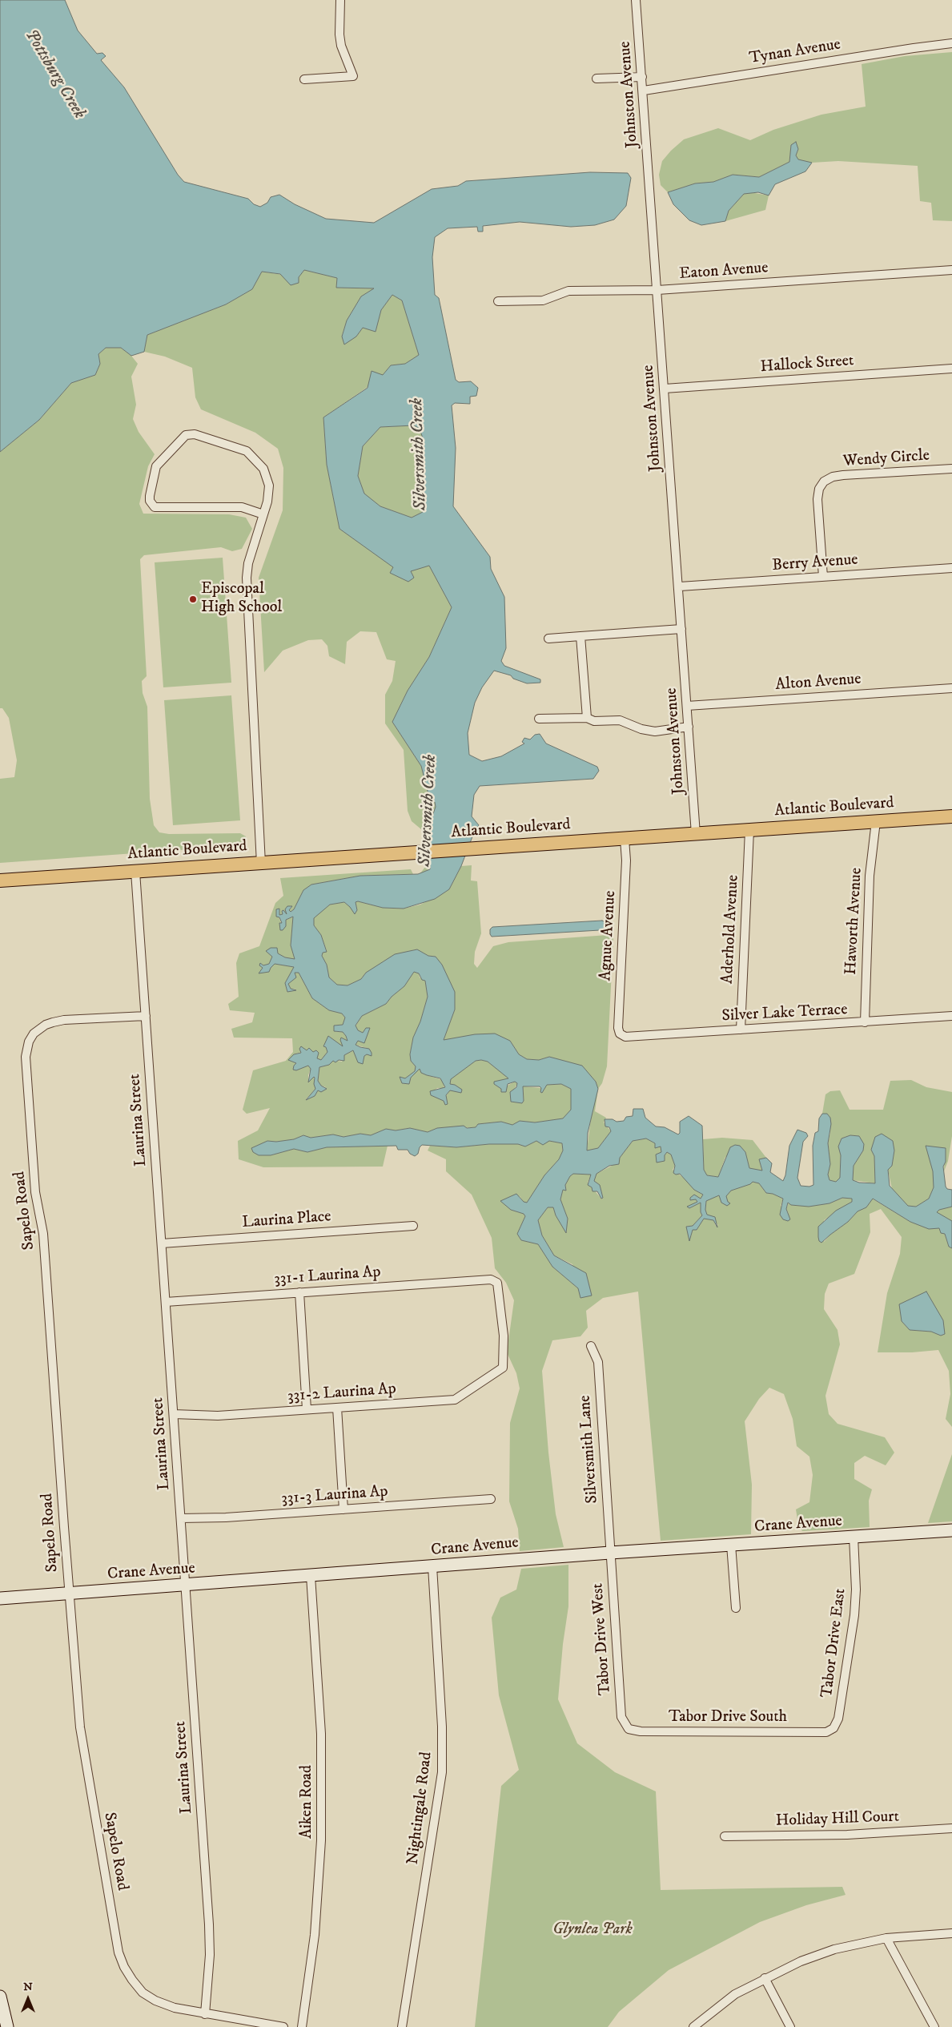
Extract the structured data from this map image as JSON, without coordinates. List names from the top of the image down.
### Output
{
  "streets": {
    "main road": ["Atlantic Boulevard"],
    "street": [
      "Tynan Avenue",
      "Johnston Avenue",
      "Eaton Avenue",
      "Hallock Street",
      "Wendy Circle",
      "Berry Avenue",
      "Alton Avenue",
      "Haworth Avenue",
      "Aderhold Avenue",
      "Agnue Avenue",
      "Silver Lake Terrace",
      "Laurina Street",
      "Sapelo Road",
      "Laurina Place",
      "331-1 Laurina Ap",
      "331-2 Laurina Ap",
      "Silversmith Lane",
      "331-3 Laurina Ap",
      "Crane Avenue",
      "Tabor Drive West",
      "Tabor Drive East",
      "Tabor Drive South",
      "Aiken Road",
      "Nightingale Road",
      "Holiday Hill Court"
    ]
  },
  "crossings": [
    ["Tynan Avenue", "Johnston Avenue"],
    ["Johnston Avenue", "Eaton Avenue"],
    ["Johnston Avenue", "Hallock Street"],
    ["Johnston Avenue", "Berry Avenue"],
    ["Johnston Avenue", "Alton Avenue"],
    ["Johnston Avenue", "Atlantic Boulevard"],
    ["Wendy Circle", "Berry Avenue"],
    ["Atlantic Boulevard", "Haworth Avenue"],
    ["Atlantic Boulevard", "Aderhold Avenue"],
    ["Atlantic Boulevard", "Agnue Avenue"],
    ["Atlantic Boulevard", "Laurina Street"],
    ["Haworth Avenue", "Silver Lake Terrace"],
    ["Aderhold Avenue", "Silver Lake Terrace"],
    ["Agnue Avenue", "Silver Lake Terrace"],
    ["Laurina Street", "Sapelo Road"],
    ["Laurina Street", "Laurina Place"],
    ["Laurina Street", "331-1 Laurina Ap"],
    ["Laurina Street", "331-2 Laurina Ap"],
    ["Laurina Street", "331-3 Laurina Ap"],
    ["Laurina Street", "Crane Avenue"],
    ["Sapelo Road", "Crane Avenue"],
    ["331-1 Laurina Ap", "331-2 Laurina Ap"],
    ["Silversmith Lane", "Crane Avenue"],
    ["Silversmith Lane", "Tabor Drive West"],
    ["Crane Avenue", "Tabor Drive West"],
    ["Crane Avenue", "Tabor Drive East"],
    ["Crane Avenue", "Aiken Road"],
    ["Crane Avenue", "Nightingale Road"],
    ["Tabor Drive West", "Tabor Drive South"],
    ["Tabor Drive East", "Tabor Drive South"]
  ],
  "water": ["Pottsburg Creek", "Silversmith Creek"],
  "parks": ["Glynlea Park"],
  "places": ["Episcopal High School"],
  "north": "top"
}
